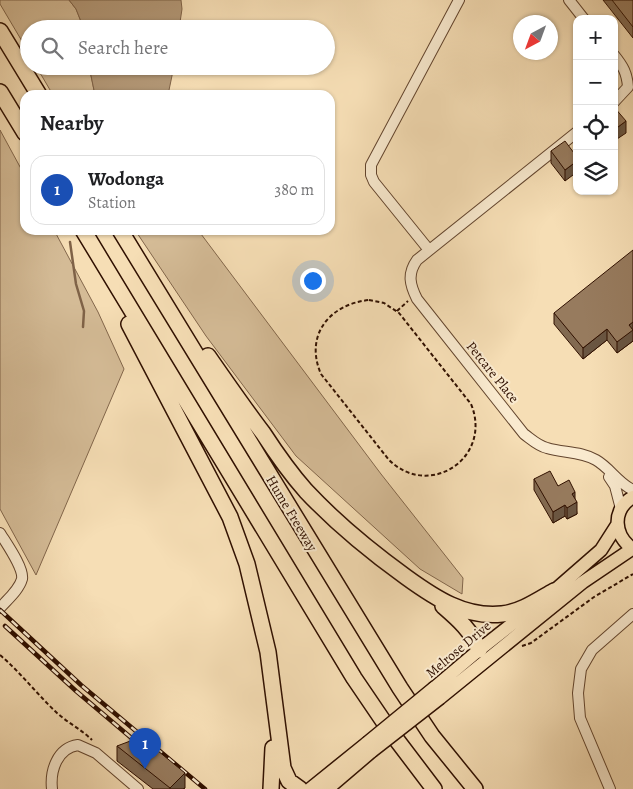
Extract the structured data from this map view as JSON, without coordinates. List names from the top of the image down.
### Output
{
  "streets": {
    "highway": ["Hume Freeway"],
    "main road": ["Melrose Drive"],
    "street": ["Petcare Place"]
  },
  "north": "bottom left",
  "page": {
    "map_buttons": ["+", "−"],
    "search": "Search here",
    "heading": "Nearby",
    "list": [
      {
        "mark": "1",
        "name": "Wodonga",
        "note": "Station",
        "value": "380 m"
      }
    ],
    "pins": "1"
  }
}
